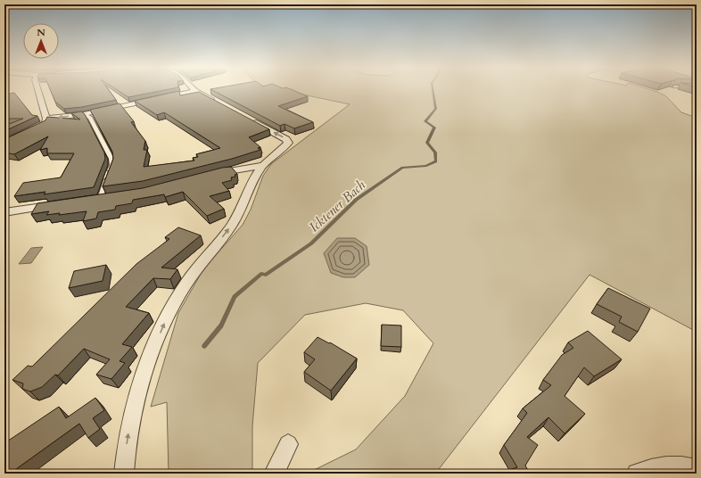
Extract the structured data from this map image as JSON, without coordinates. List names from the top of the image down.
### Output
{
  "water": ["Icktener Bach"],
  "north": "top"
}
